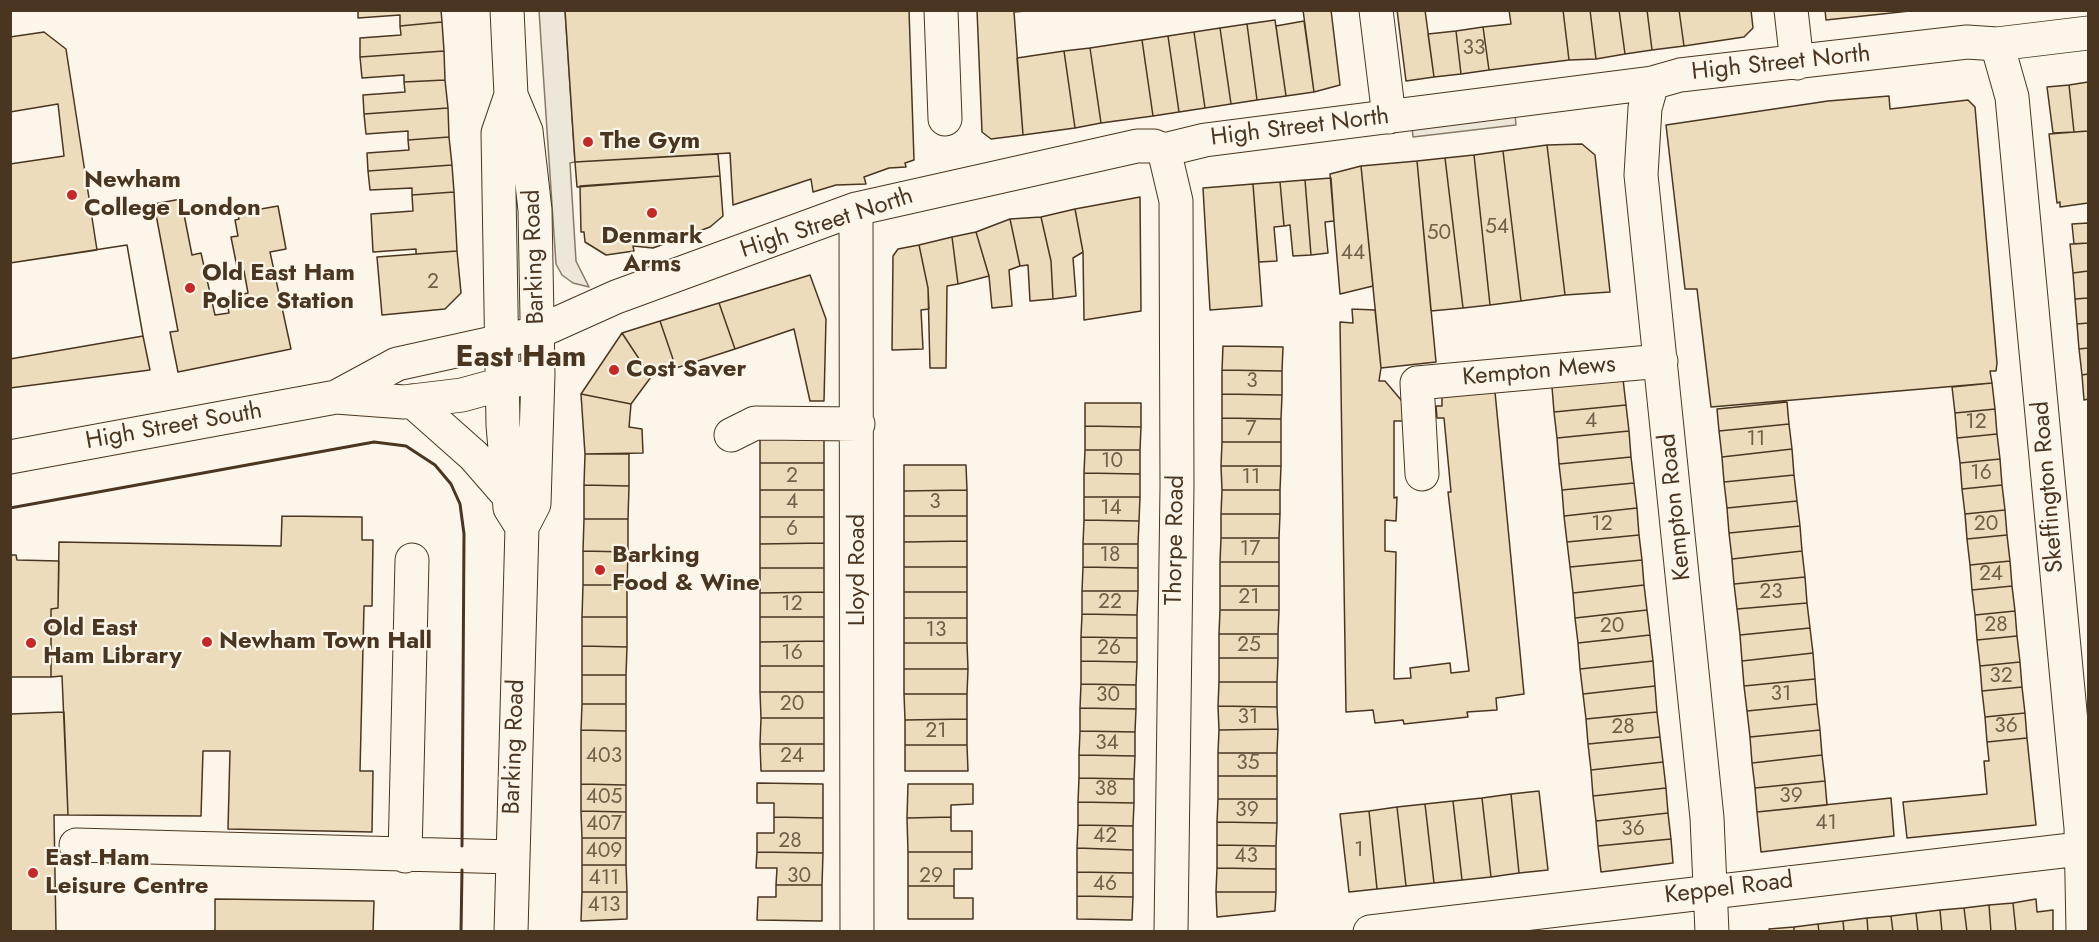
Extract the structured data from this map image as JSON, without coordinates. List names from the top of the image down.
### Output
{
  "streets": {
    "street": [
      "High Street North",
      "Barking Road",
      "Kempton Mews",
      "High Street South",
      "Skeffington Road",
      "Kempton Road",
      "Thorpe Road",
      "Lloyd Road",
      "Keppel Road"
    ]
  },
  "crossings": [
    ["High Street North", "Barking Road"],
    ["High Street North", "High Street South"],
    ["High Street North", "Skeffington Road"],
    ["High Street North", "Kempton Road"],
    ["High Street North", "Thorpe Road"],
    ["High Street North", "Lloyd Road"],
    ["Barking Road", "High Street South"],
    ["Kempton Mews", "Kempton Road"],
    ["Skeffington Road", "Keppel Road"],
    ["Kempton Road", "Keppel Road"]
  ],
  "districts": ["East Ham"],
  "places": [
    "The Gym",
    "Newham College London",
    "Denmark Arms",
    "Old East Ham Police Station",
    "Cost Saver",
    "Barking Food & Wine",
    "Newham Town Hall",
    "Old East Ham Library",
    "East Ham Leisure Centre"
  ],
  "house_numbers": [
    "33",
    "54",
    "50",
    "44",
    "2",
    "3",
    "4",
    "12",
    "7",
    "11",
    "10",
    "16",
    "2",
    "11",
    "4",
    "3",
    "14",
    "12",
    "20",
    "6",
    "17",
    "18",
    "24",
    "23",
    "21",
    "22",
    "12",
    "28",
    "20",
    "13",
    "25",
    "26",
    "16",
    "32",
    "31",
    "30",
    "20",
    "31",
    "36",
    "28",
    "21",
    "34",
    "403",
    "24",
    "35",
    "38",
    "39",
    "405",
    "39",
    "41",
    "407",
    "36",
    "42",
    "28",
    "1",
    "409",
    "43",
    "30",
    "29",
    "411",
    "46",
    "413"
  ]
}
